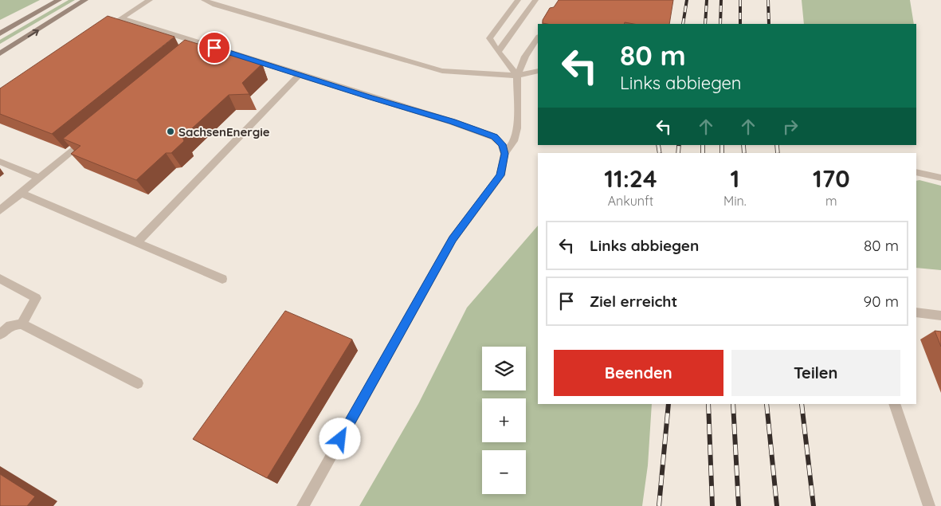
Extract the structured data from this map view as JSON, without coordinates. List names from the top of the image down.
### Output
{
  "places": ["SachsenEnergie"],
  "page": {
    "turn": ["80 m", "Links abbiegen"],
    "eta": [
      "11:24",
      "Ankunft",
      "1",
      "Min.",
      "170",
      "m"
    ],
    "list": [
      {
        "name": "Links abbiegen",
        "value": "80 m"
      },
      {
        "name": "Ziel erreicht",
        "value": "90 m"
      }
    ],
    "buttons": ["Beenden", "Teilen"],
    "map_buttons": ["+", "−"]
  }
}
